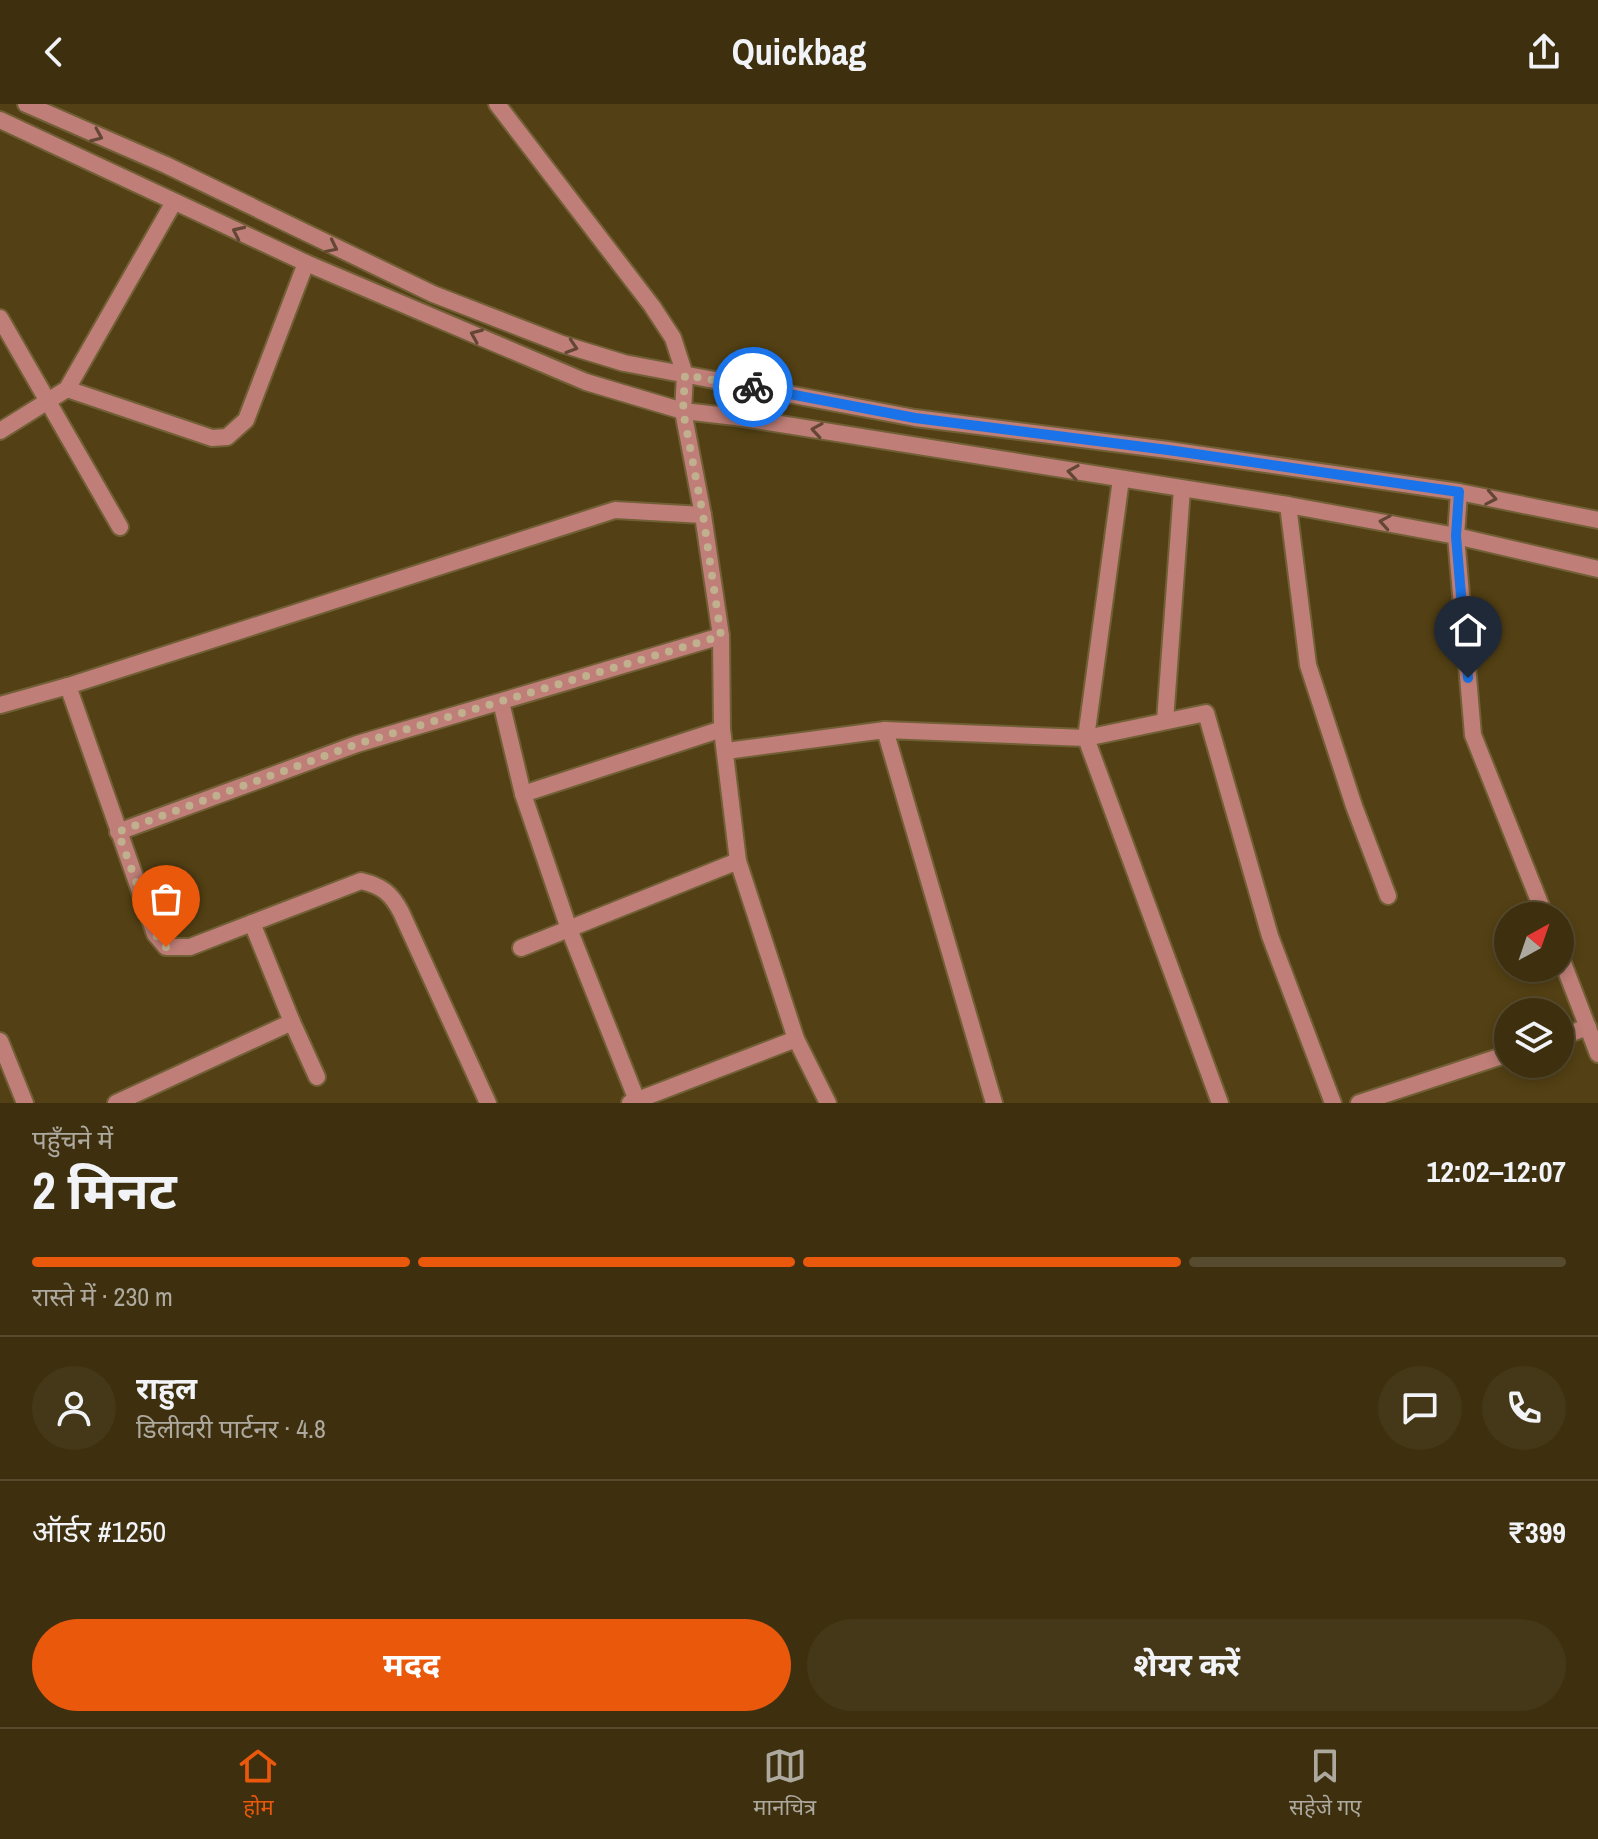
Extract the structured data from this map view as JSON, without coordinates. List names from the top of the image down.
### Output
{
  "north": "top right",
  "page": {
    "header": "Quickbag",
    "heading": ["2 मिनट", "पहुँचने में", "12:02–12:07"],
    "panel": [
      "राहुल",
      "डिलीवरी पार्टनर · 4.8",
      "ऑर्डर #1250",
      "₹399"
    ],
    "bar": "रास्ते में · 230 m",
    "buttons": ["मदद", "शेयर करें"],
    "tabs": ["होम", "मानचित्र", "सहेजे गए"]
  }
}
